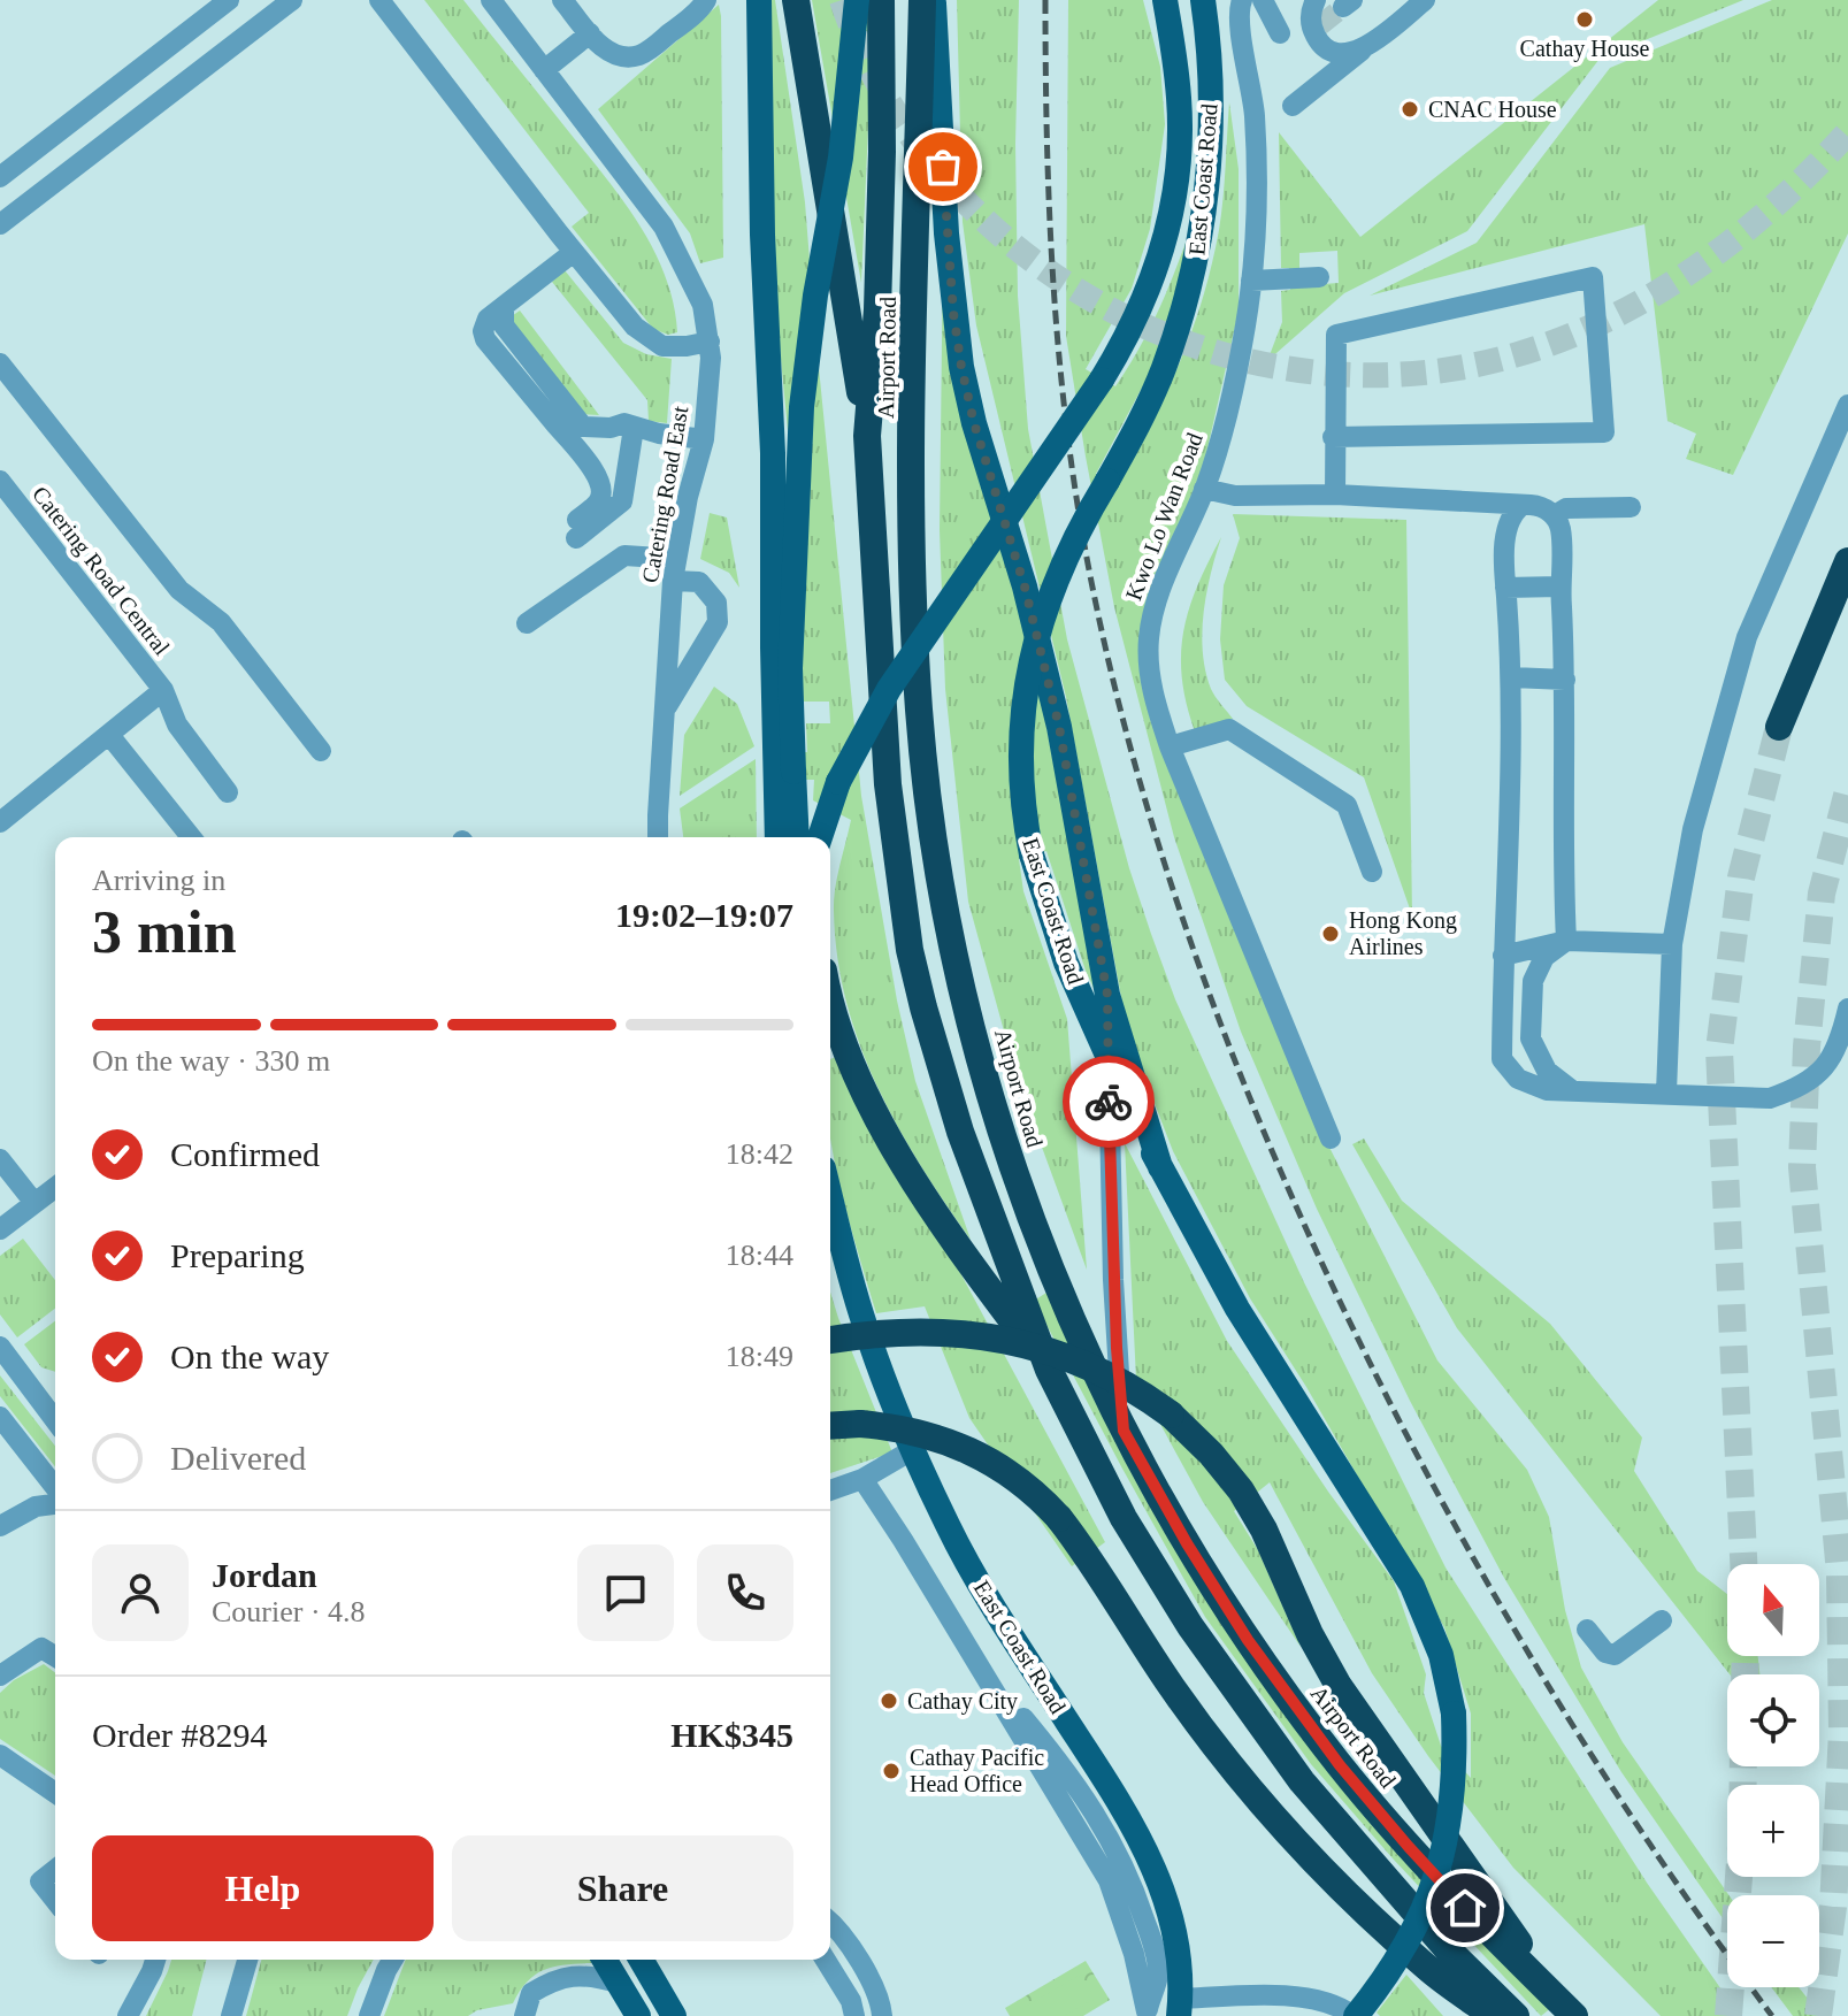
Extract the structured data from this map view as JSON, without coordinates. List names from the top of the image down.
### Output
{
  "streets": {
    "highway": ["Airport Road"],
    "main road": ["East Coast Road"],
    "street": ["Catering Road East", "Kwo Lo Wan Road", "Catering Road Central"]
  },
  "places": [
    "Cathay House",
    "CNAC House",
    "Hong Kong Airlines",
    "Cathay City",
    "Cathay Pacific Head Office"
  ],
  "north": "top",
  "page": {
    "heading": ["3 min", "Arriving in", "19:02–19:07"],
    "panel": [
      "Jordan",
      "Courier · 4.8",
      "Order #8294",
      "HK$345"
    ],
    "bar": "On the way · 330 m",
    "list": [
      ["Confirmed", "18:42"],
      ["Preparing", "18:44"],
      ["On the way", "18:49"],
      "Delivered"
    ],
    "map_buttons": ["+", "−"],
    "buttons": ["Help", "Share"]
  }
}
